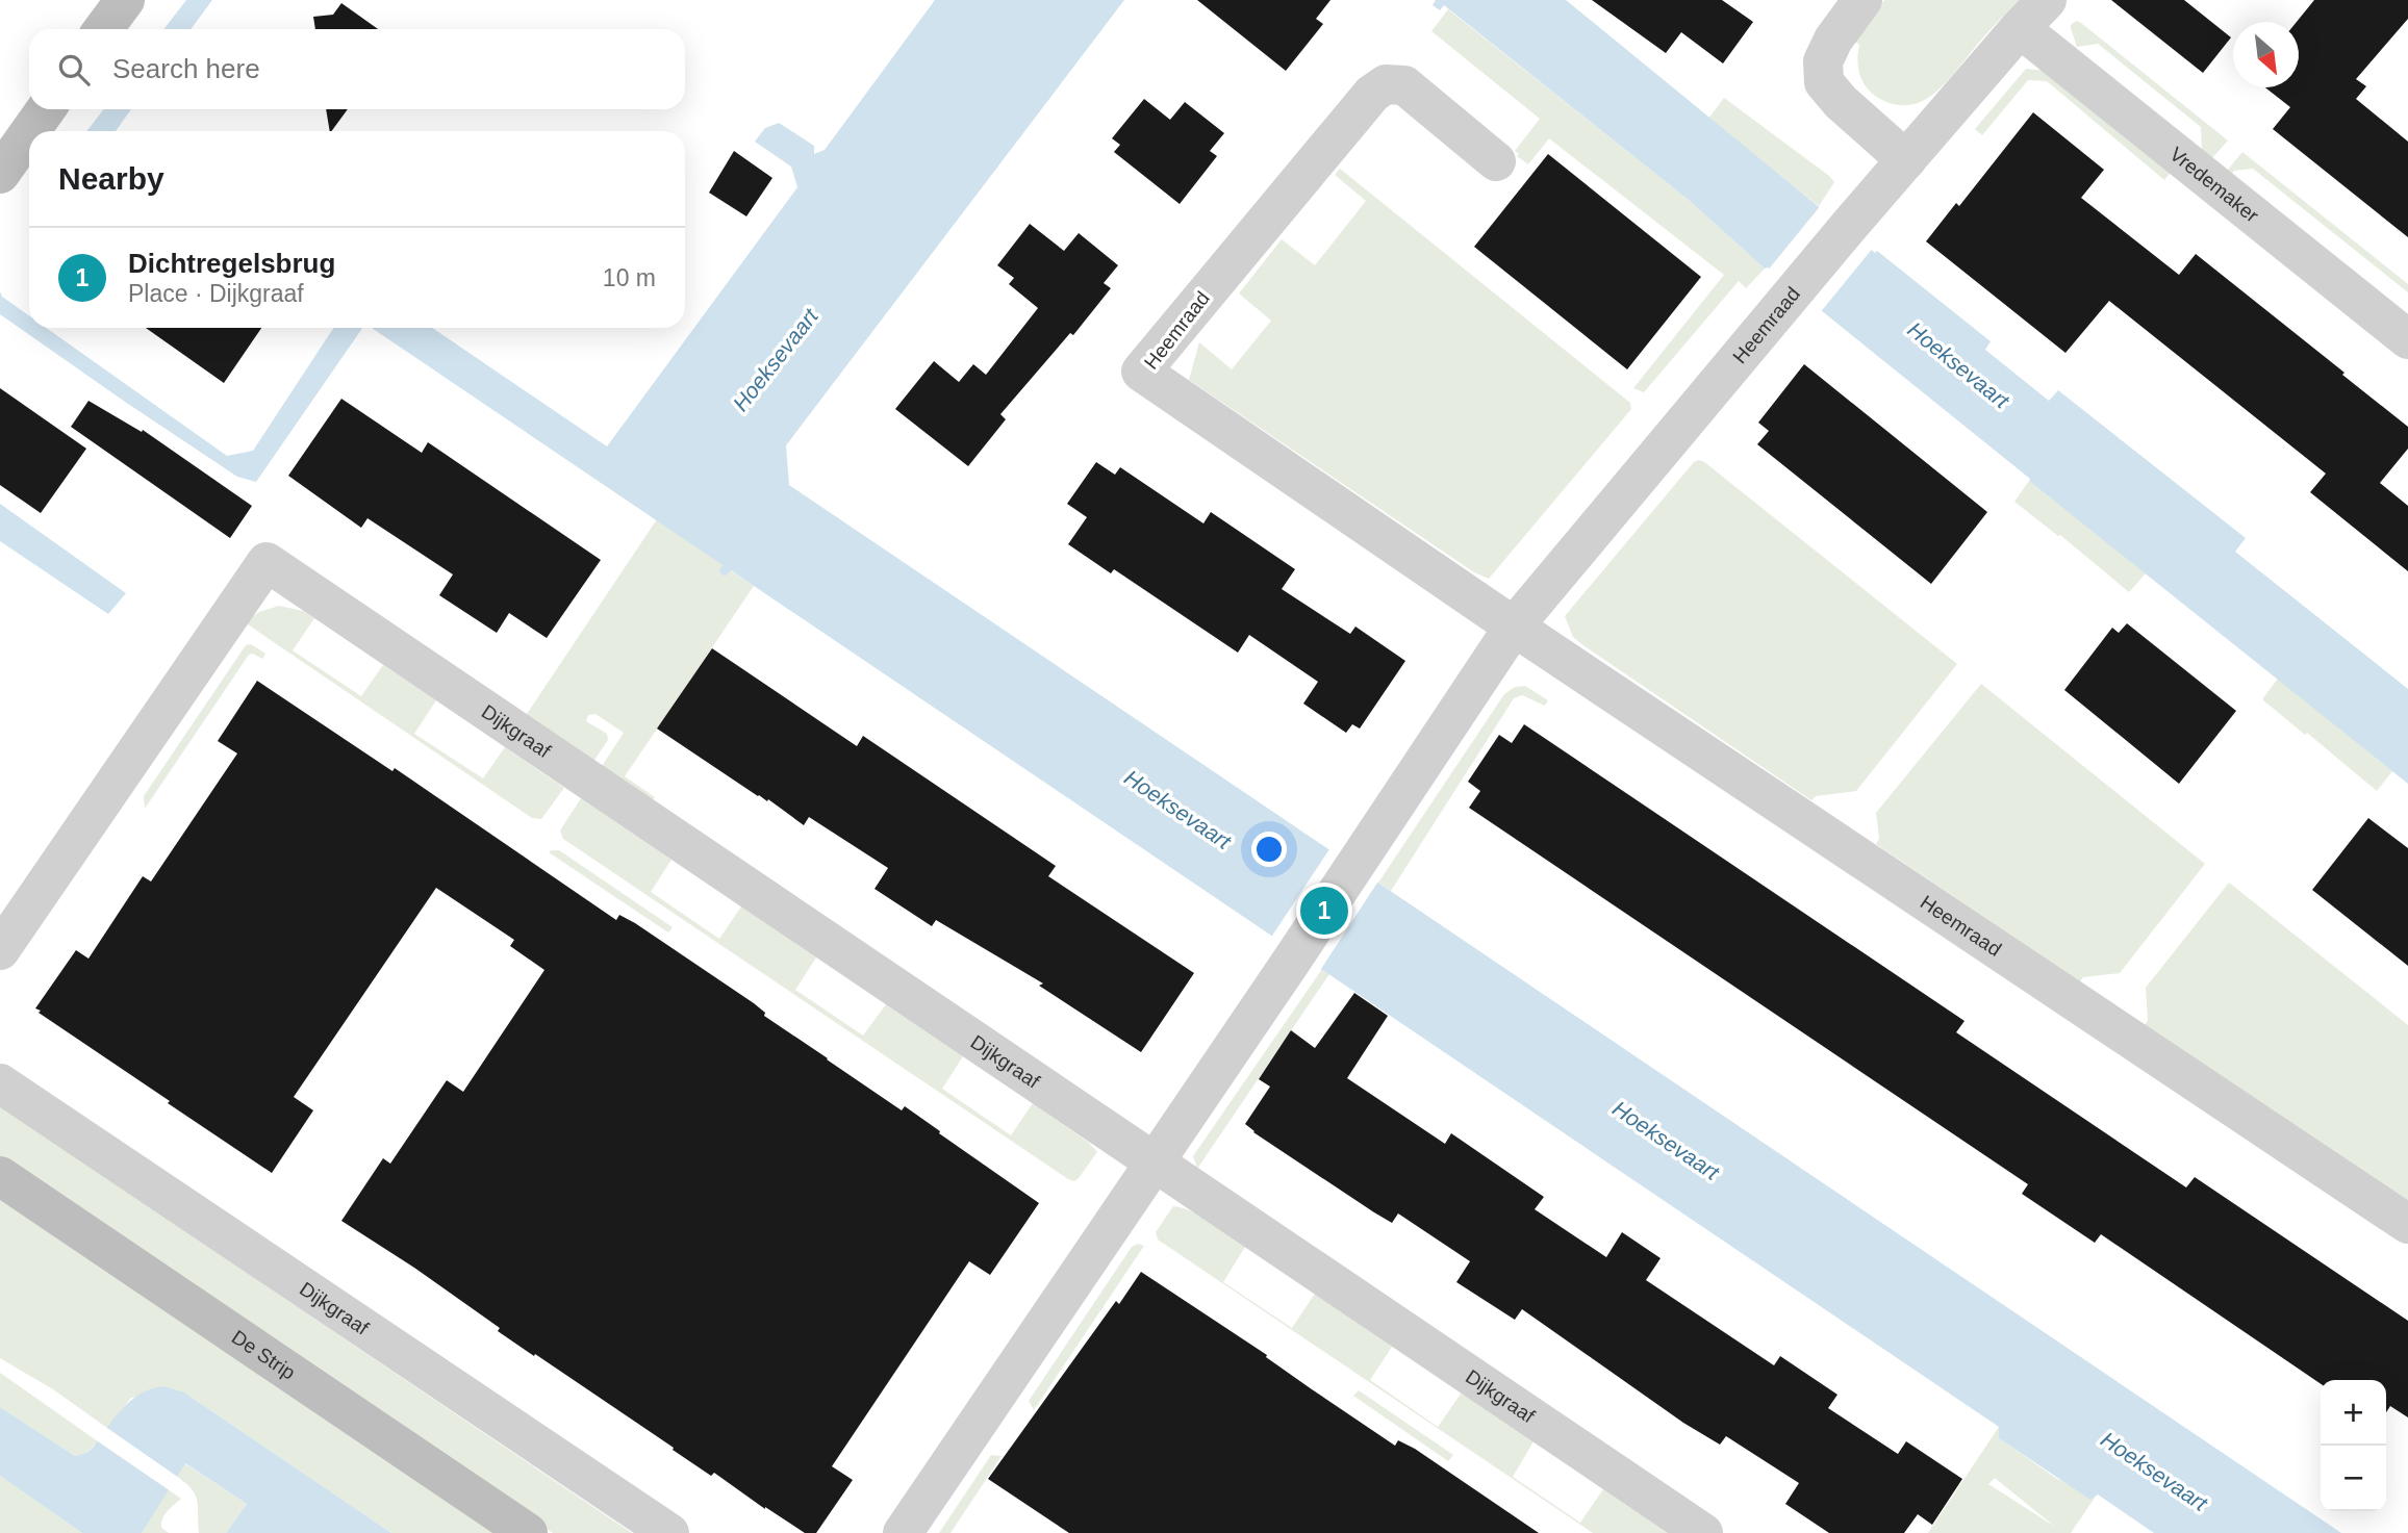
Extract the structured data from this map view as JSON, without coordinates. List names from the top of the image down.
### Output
{
  "streets": {
    "street": [
      "Vredemaker",
      "Heemraad",
      "Dijkgraaf",
      "De Strip"
    ]
  },
  "crossings": [
    ["Heemraad", "Dijkgraaf"]
  ],
  "water": ["Hoeksevaart"],
  "north": "bottom right",
  "page": {
    "search": "Search here",
    "heading": "Nearby",
    "list": [
      {
        "mark": "1",
        "name": "Dichtregelsbrug",
        "note": "Place · Dijkgraaf",
        "value": "10 m"
      }
    ],
    "pins": "1",
    "map_buttons": ["+", "−"]
  }
}
